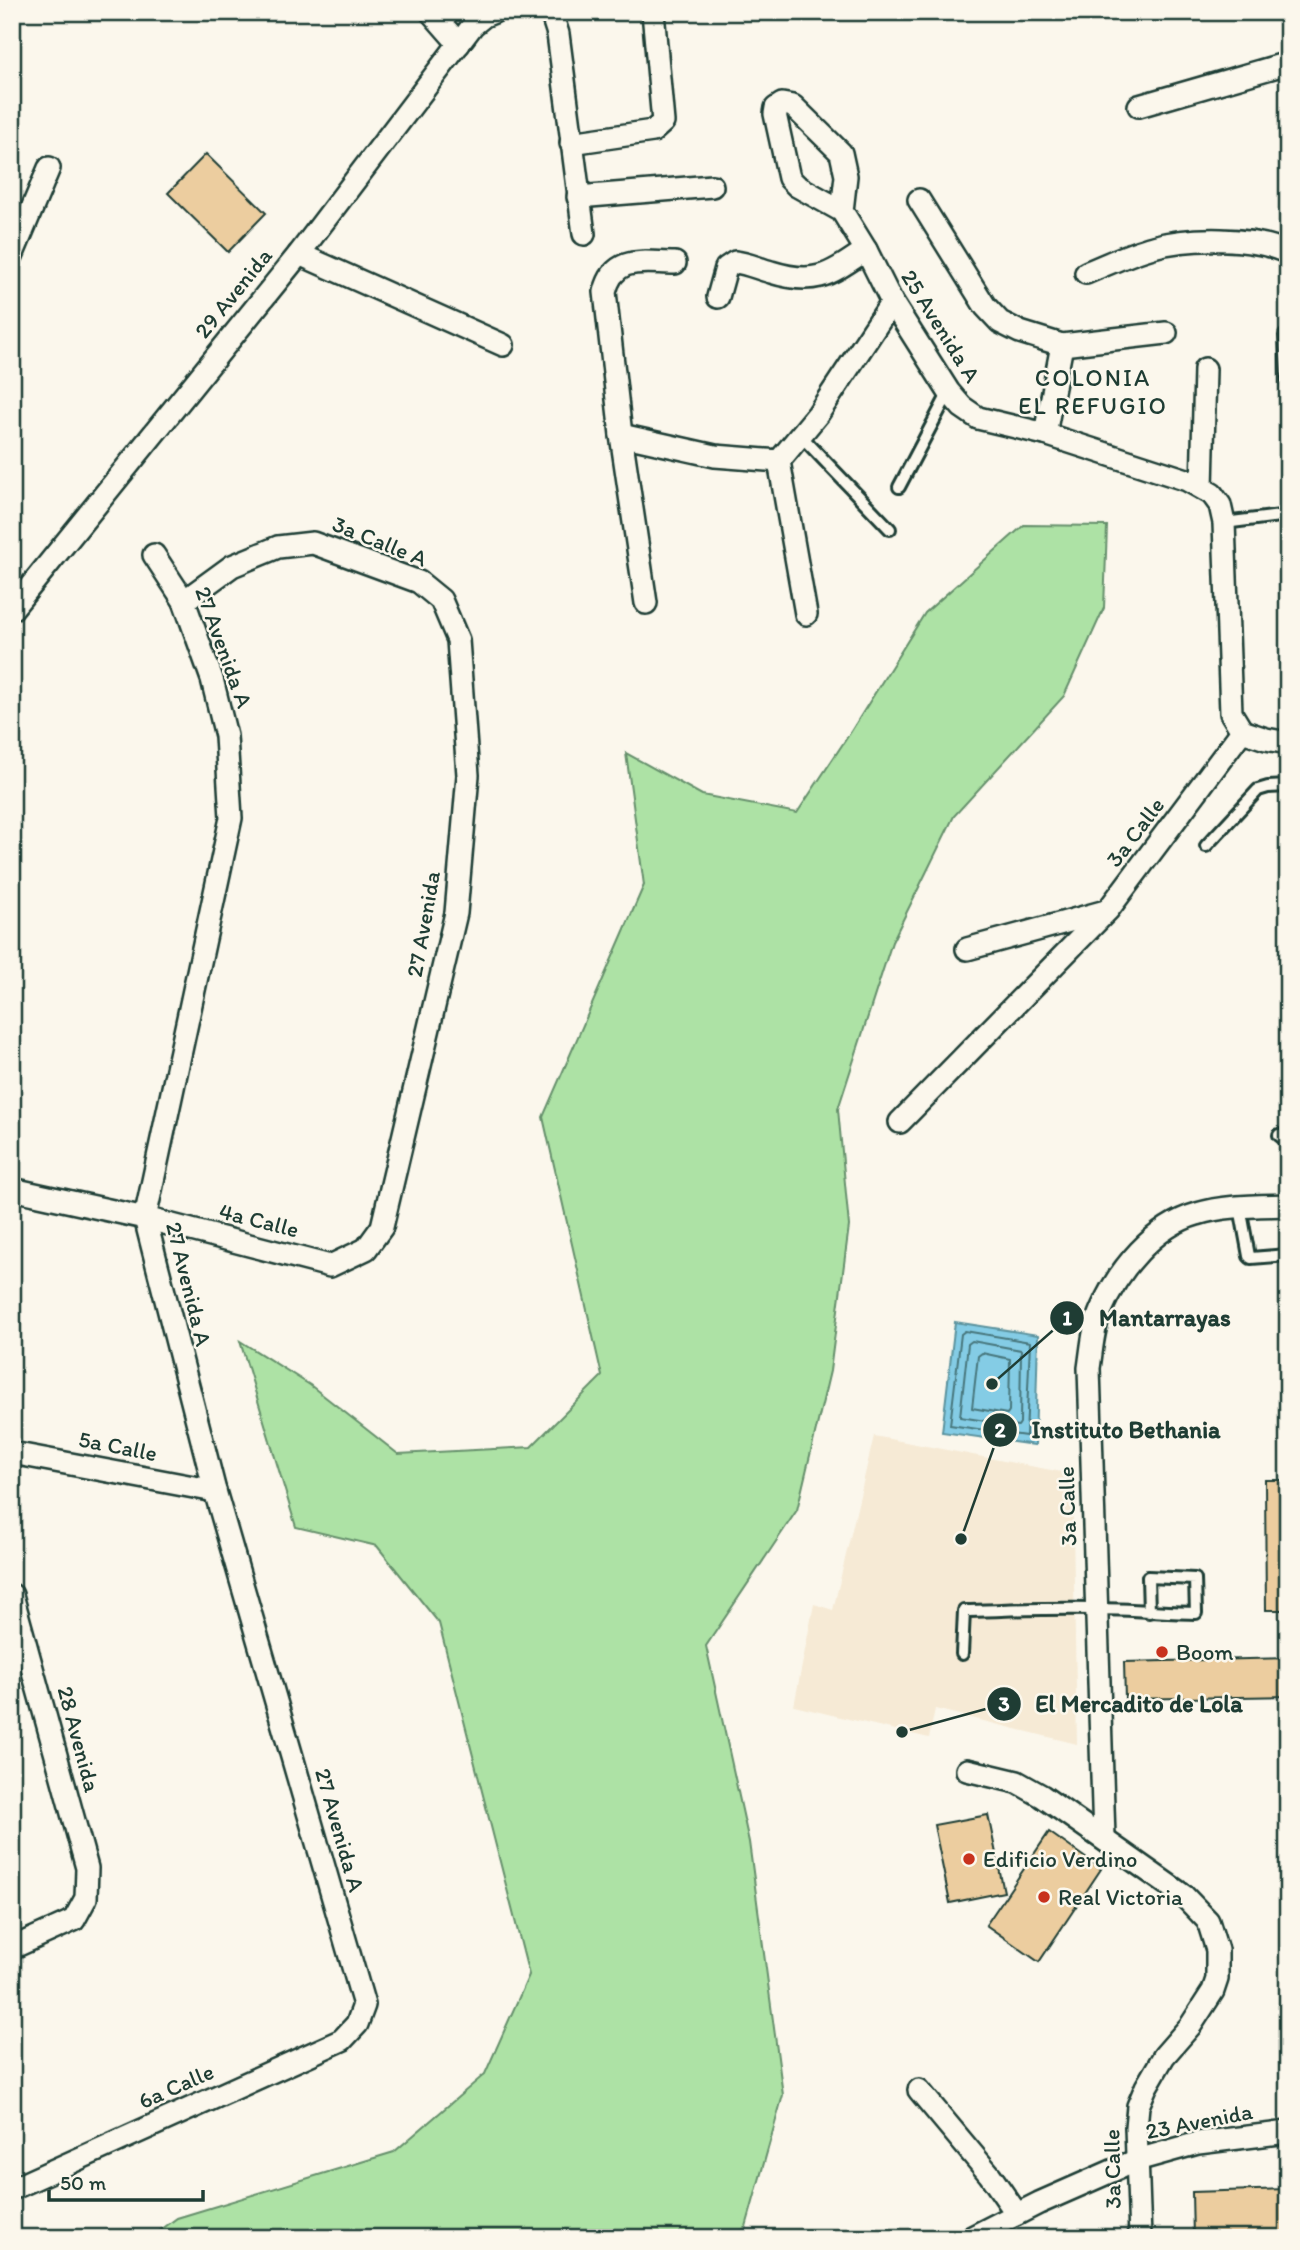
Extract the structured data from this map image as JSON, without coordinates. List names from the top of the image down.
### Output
{
  "streets": {
    "street": [
      "29 Avenida",
      "25 Avenida A",
      "3a Calle A",
      "27 Avenida A",
      "3a Calle",
      "27 Avenida",
      "4a Calle",
      "5a Calle",
      "28 Avenida",
      "6a Calle",
      "23 Avenida"
    ]
  },
  "crossings": [
    ["3a Calle A", "27 Avenida A"],
    ["3a Calle A", "27 Avenida"],
    ["27 Avenida A", "4a Calle"],
    ["27 Avenida A", "5a Calle"],
    ["27 Avenida A", "6a Calle"],
    ["3a Calle", "23 Avenida"],
    ["27 Avenida", "4a Calle"]
  ],
  "districts": ["COLONIA EL REFUGIO"],
  "places": [
    "Mantarrayas",
    "Instituto Bethania",
    "Boom",
    "El Mercadito de Lola",
    "Edificio Verdino",
    "Real Victoria"
  ],
  "scale_bar": "50 m"
}
